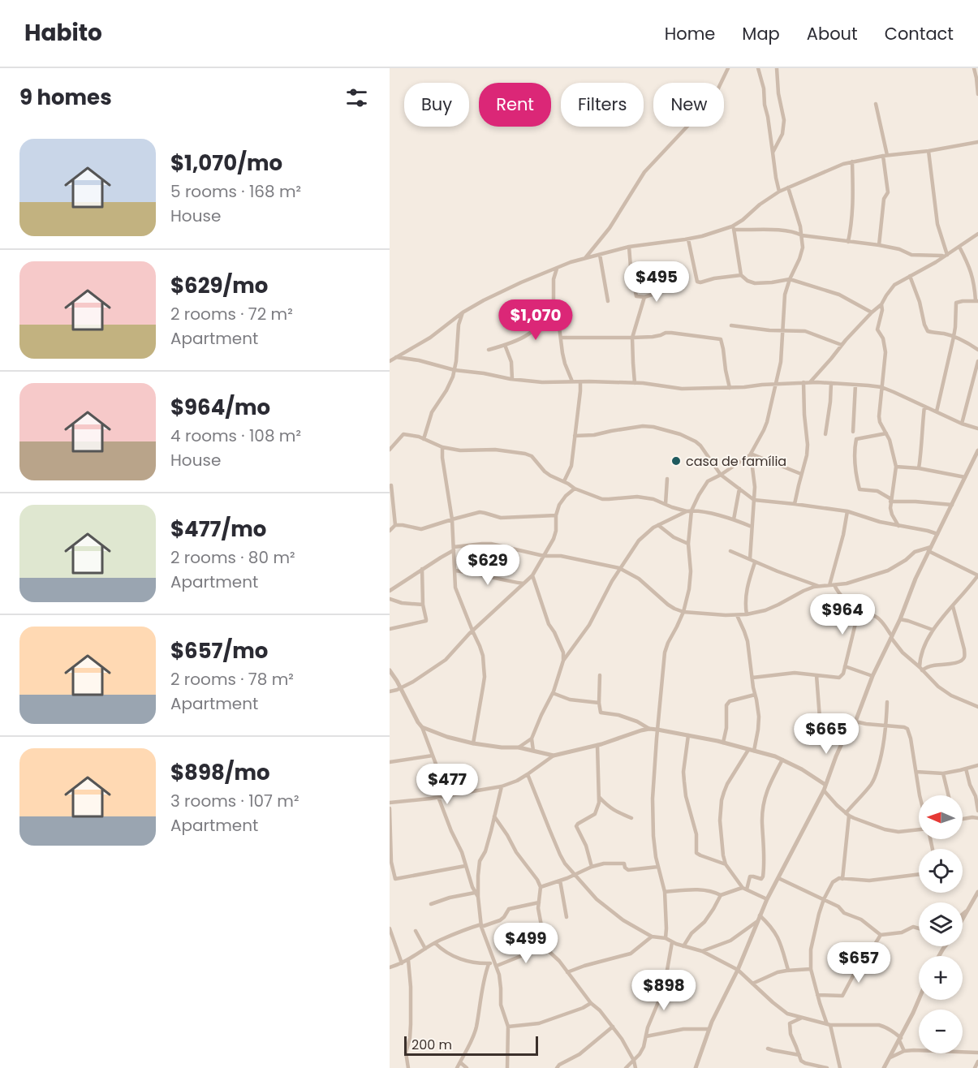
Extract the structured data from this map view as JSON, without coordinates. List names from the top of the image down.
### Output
{
  "places": ["casa de família"],
  "scale_bar": "200 m",
  "north": "left",
  "page": {
    "header": "Habito",
    "nav": [
      "Home",
      "Map",
      "About",
      "Contact"
    ],
    "heading": "9 homes",
    "chip": [
      "Buy",
      "Rent",
      "Filters",
      "New"
    ],
    "list": [
      {
        "name": "$1,070/mo",
        "note": "5 rooms · 168 m² · House"
      },
      {
        "name": "$629/mo",
        "note": "2 rooms · 72 m² · Apartment"
      },
      {
        "name": "$964/mo",
        "note": "4 rooms · 108 m² · House"
      },
      {
        "name": "$477/mo",
        "note": "2 rooms · 80 m² · Apartment"
      },
      {
        "name": "$657/mo",
        "note": "2 rooms · 78 m² · Apartment"
      },
      {
        "name": "$898/mo",
        "note": "3 rooms · 107 m² · Apartment"
      }
    ],
    "price": [
      "$495",
      "$1,070",
      "$629",
      "$964",
      "$665",
      "$477",
      "$499",
      "$657",
      "$898"
    ],
    "map_buttons": ["+", "−"],
    "scale": "200 m"
  }
}
